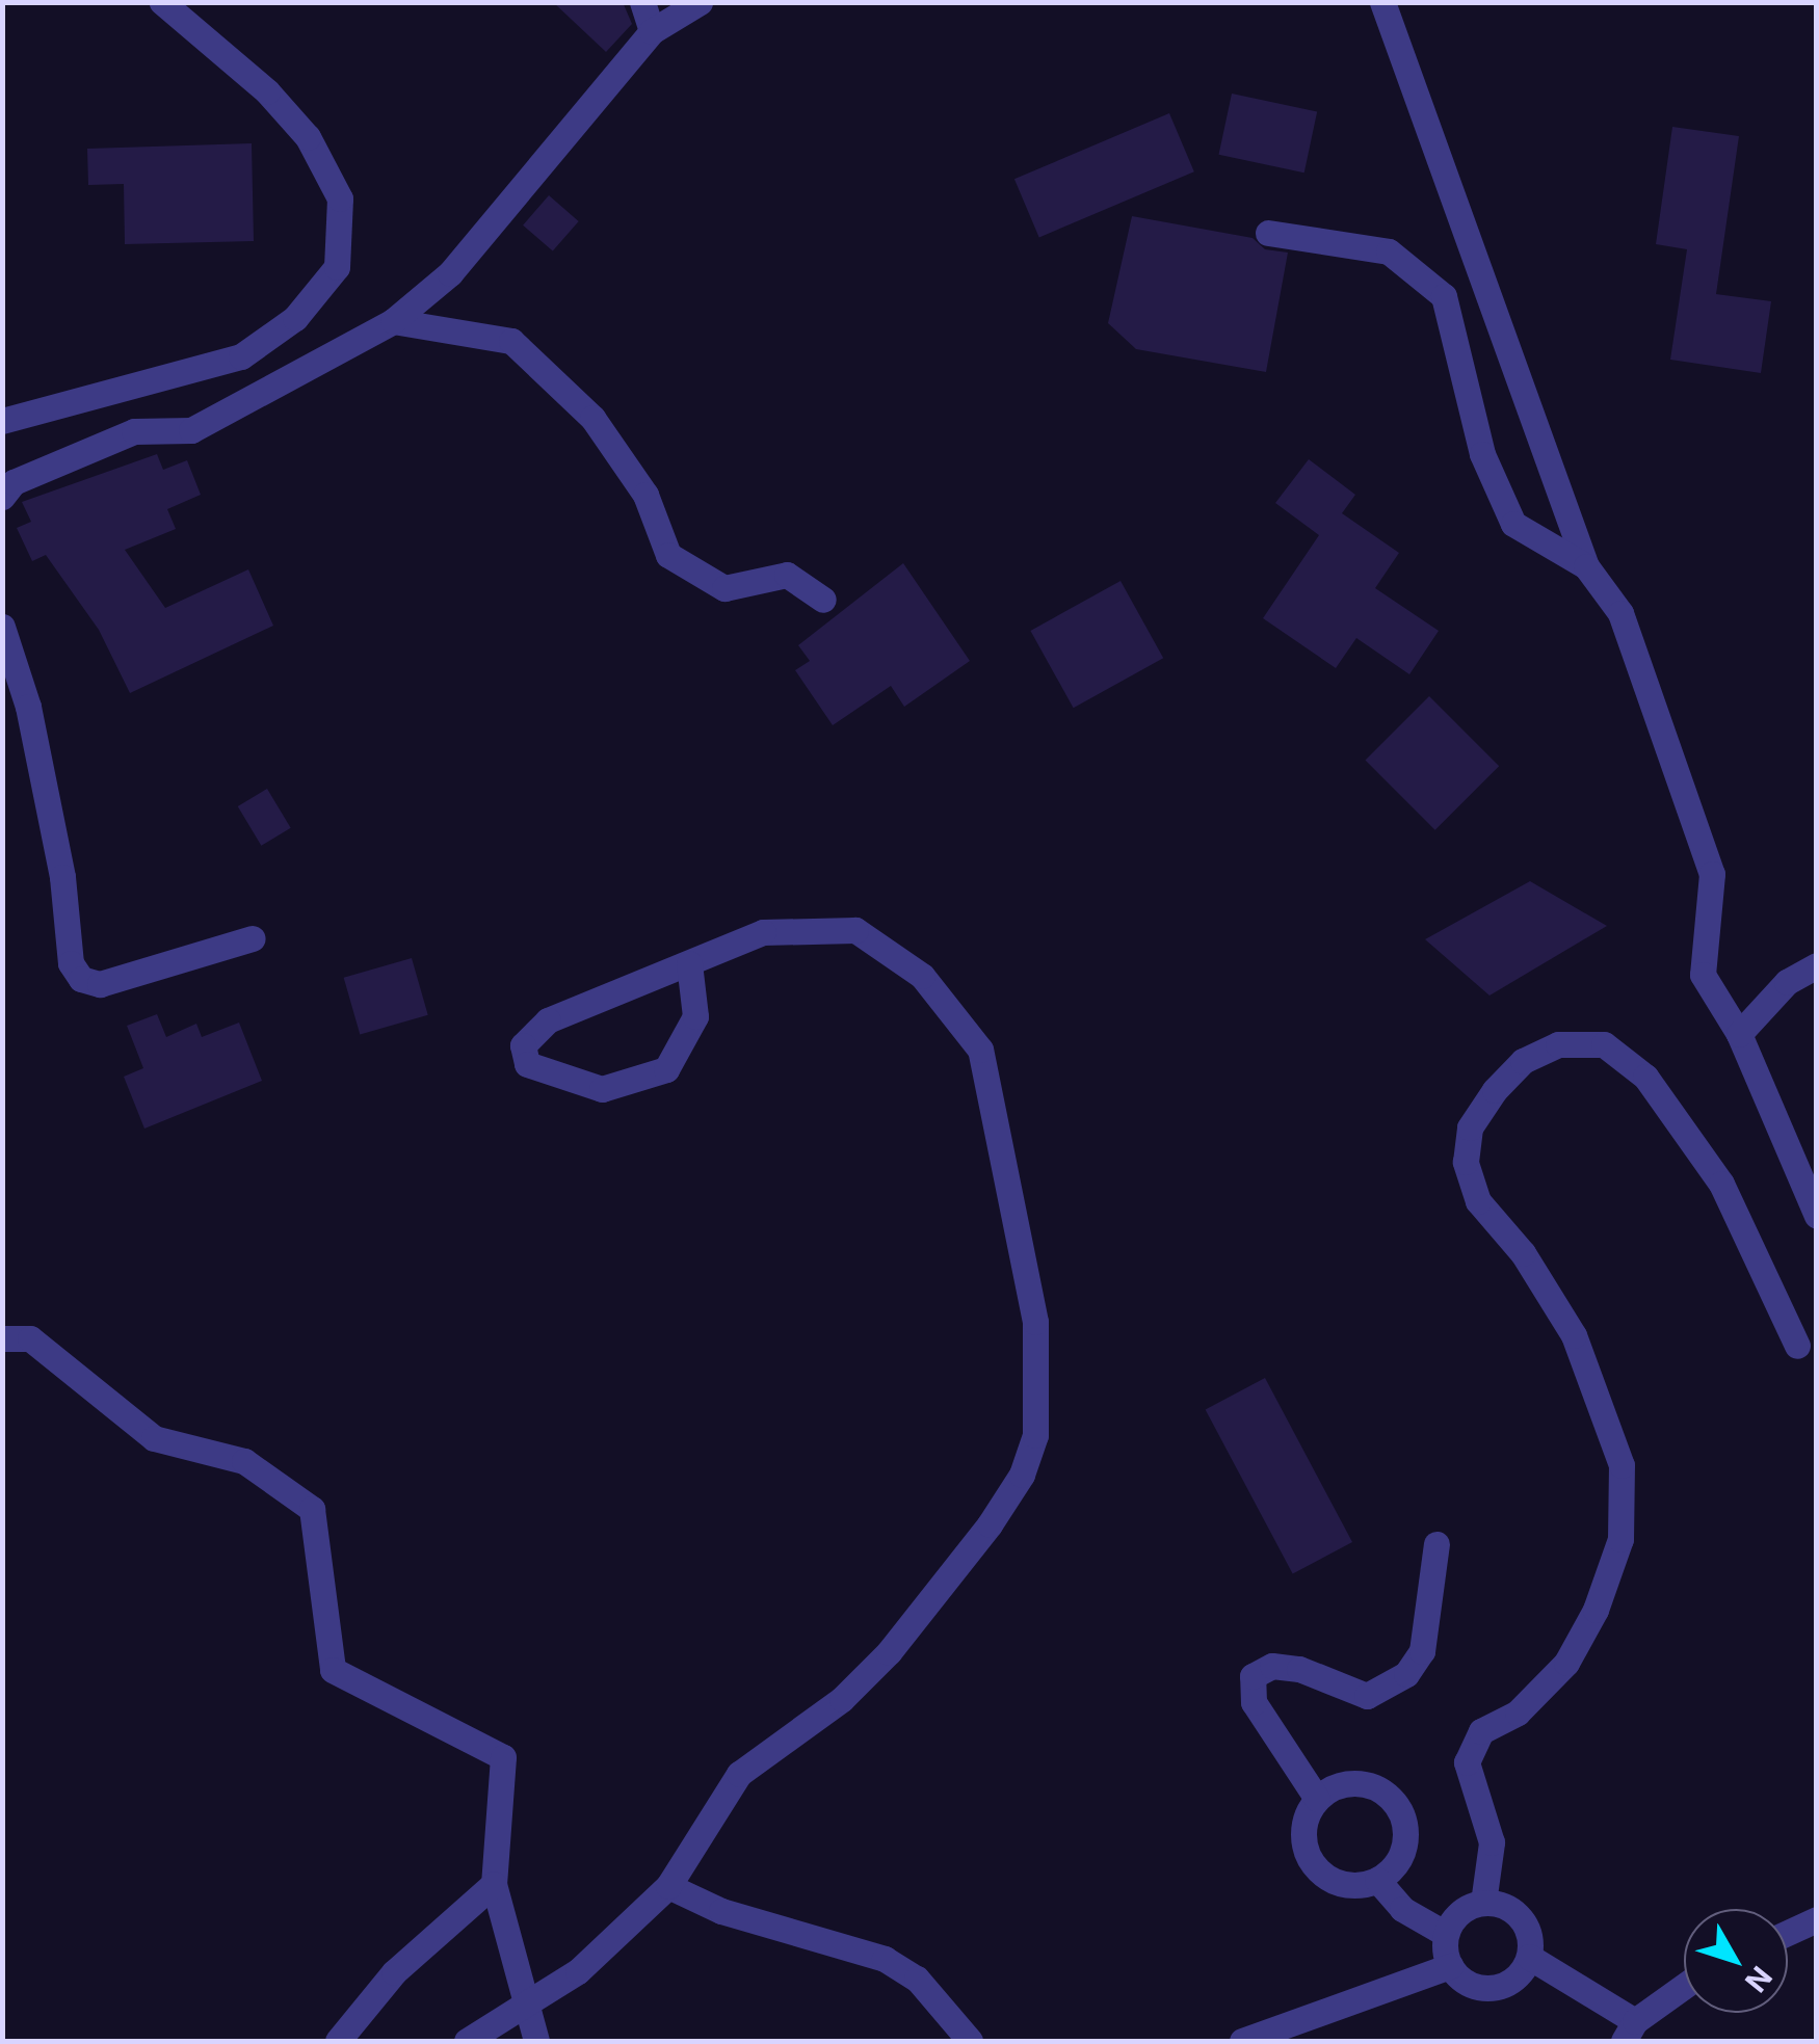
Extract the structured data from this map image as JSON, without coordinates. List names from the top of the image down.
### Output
{
  "north": "bottom right"
}
